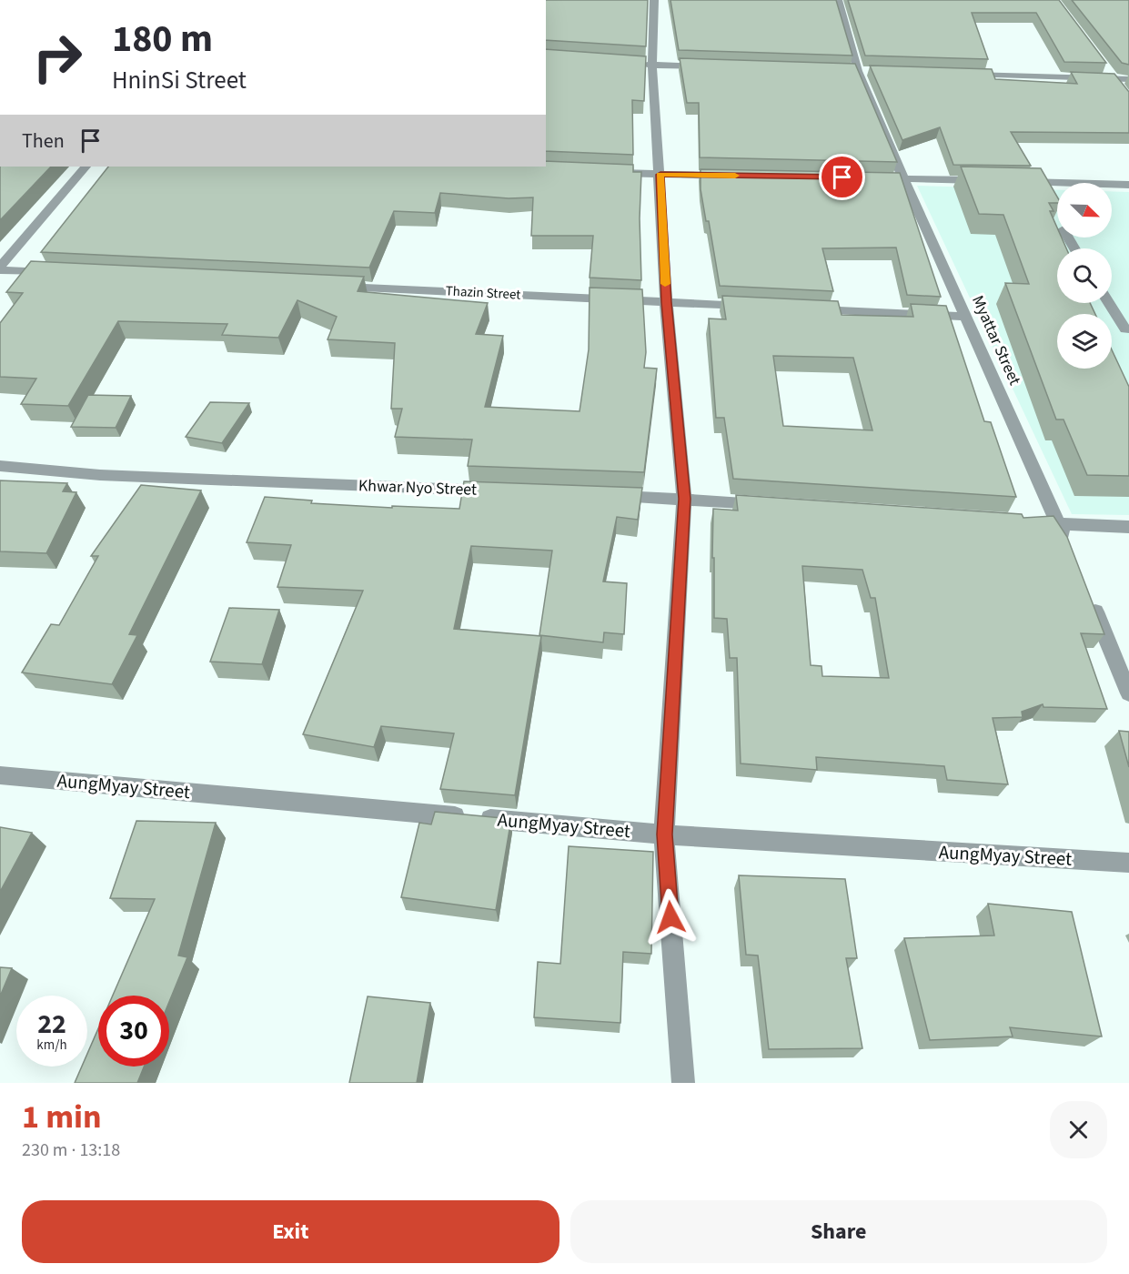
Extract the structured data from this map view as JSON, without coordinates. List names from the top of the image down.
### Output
{
  "streets": {
    "street": [
      "Thazin Street",
      "Myattar Street",
      "Khwar Nyo Street",
      "AungMyay Street"
    ]
  },
  "north": "bottom right",
  "page": {
    "turn": ["180 m", "HninSi Street"],
    "then": "Then",
    "speed": "22 km/h",
    "limit": "30",
    "heading": ["1 min", "230 m · 13:18"],
    "buttons": ["Exit", "Share"]
  }
}
